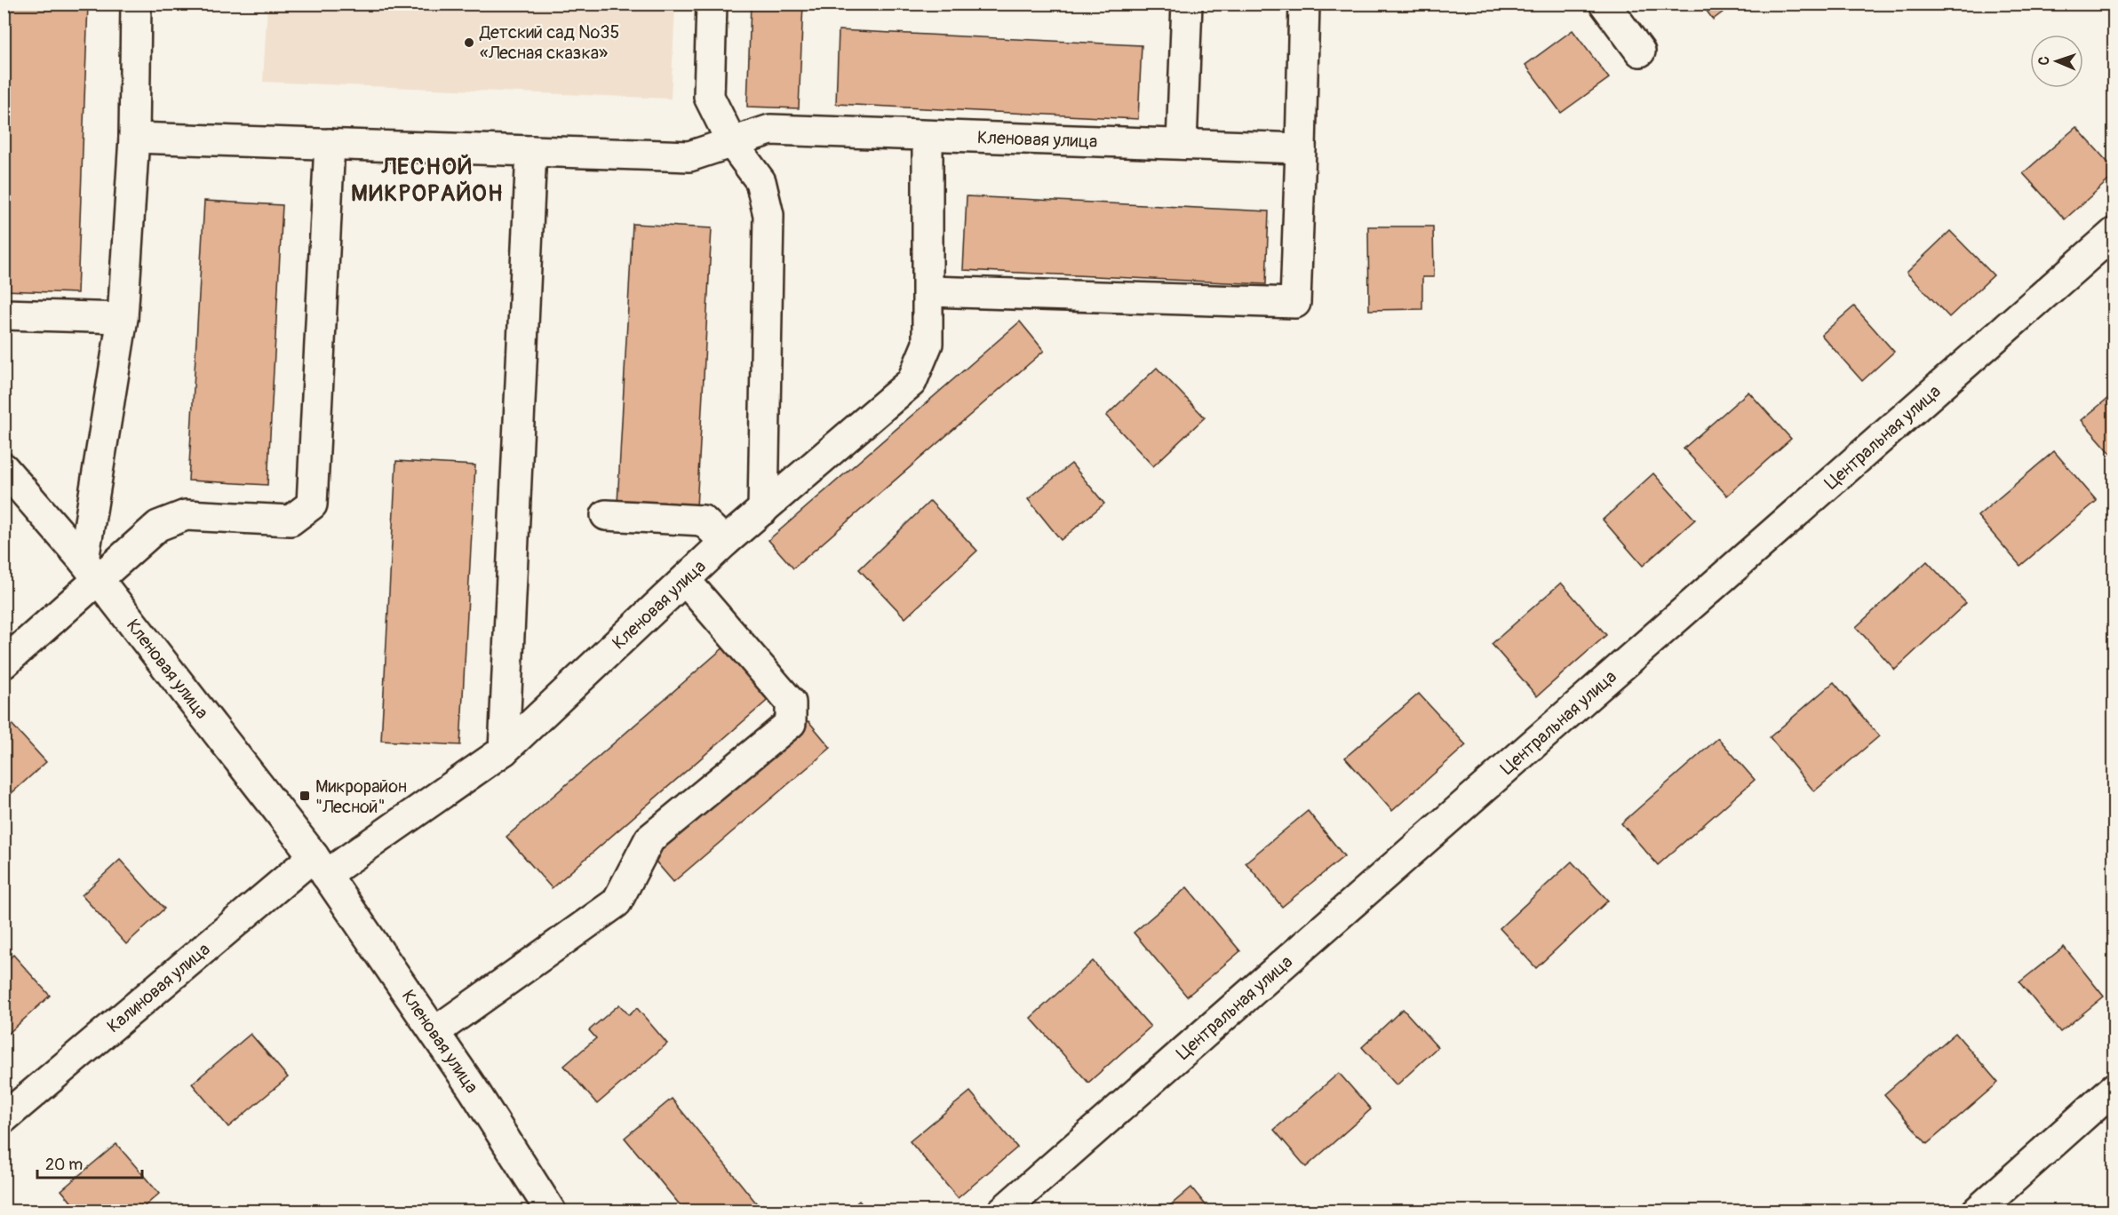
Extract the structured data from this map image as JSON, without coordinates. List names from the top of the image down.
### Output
{
  "streets": {
    "street": ["Кленовая улица", "Центральная улица", "Калиновая улица"]
  },
  "crossings": [
    ["Кленовая улица", "Калиновая улица"]
  ],
  "districts": ["ЛЕСНОЙ МИКРОРАЙОН"],
  "places": {
    "other": ["Детский сад №35 «Лесная сказка»"],
    "transit": ["Микрорайон \"Лесной\""]
  },
  "scale_bar": "20 m",
  "north": "left"
}
